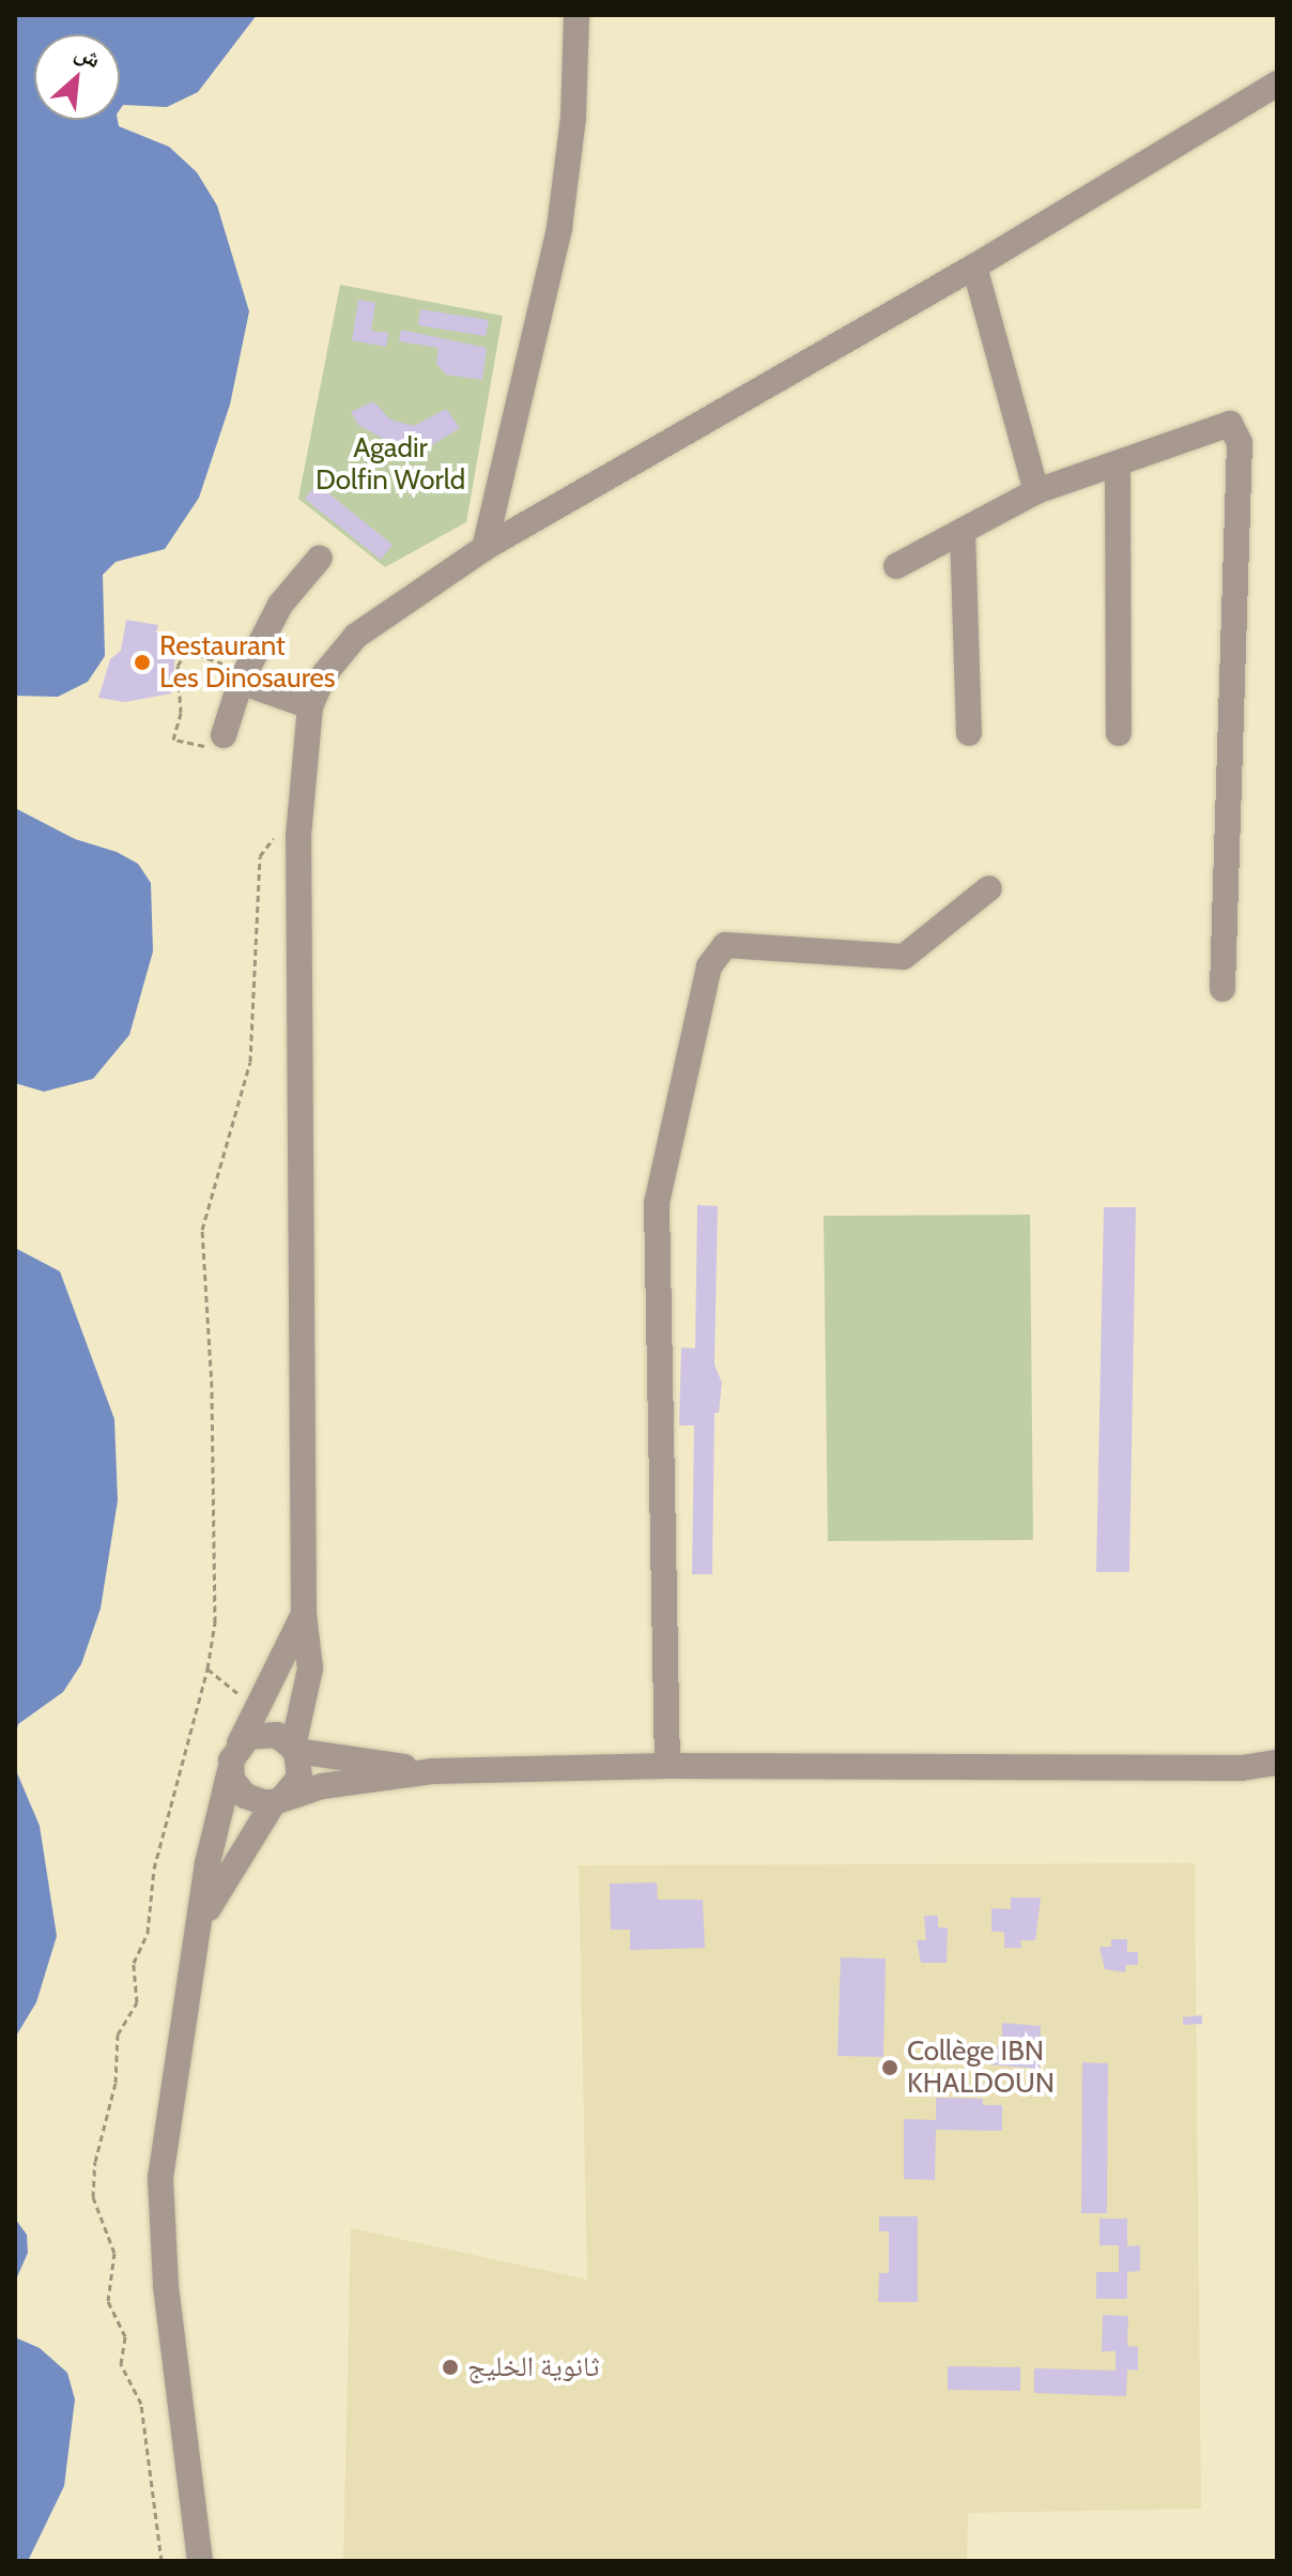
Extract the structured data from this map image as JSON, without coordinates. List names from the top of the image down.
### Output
{
  "parks": ["Agadir Dolfin World"],
  "places": ["Restaurant Les Dinosaures", "Collège IBN KHALDOUN", "ثانوية الخليج"],
  "north": "top right"
}
